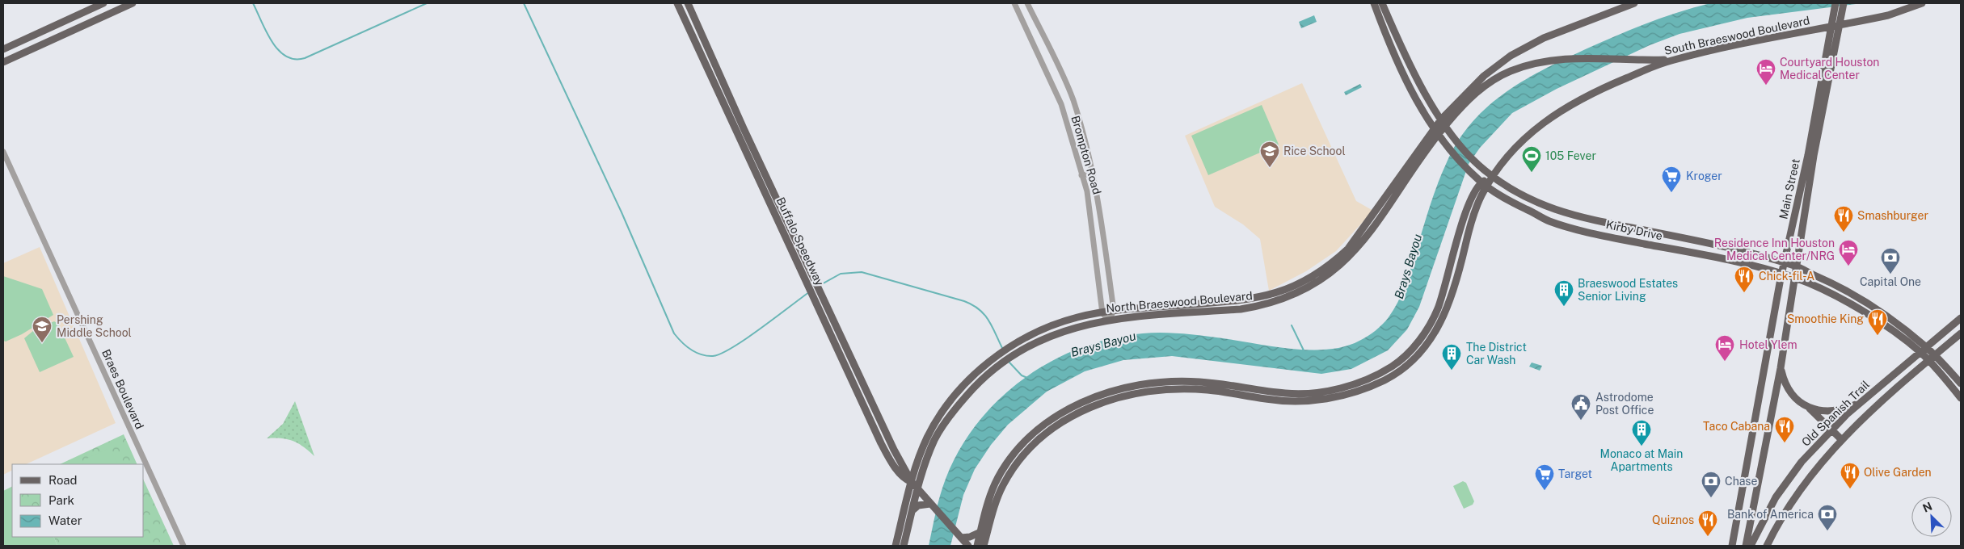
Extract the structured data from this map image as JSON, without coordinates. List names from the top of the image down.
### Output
{
  "streets": {
    "main road": [
      "South Braeswood Boulevard",
      "Main Street",
      "Kirby Drive",
      "Buffalo Speedway",
      "North Braeswood Boulevard",
      "Old Spanish Trail"
    ],
    "street": ["Brompton Road", "Braes Boulevard"]
  },
  "crossings": [
    ["South Braeswood Boulevard", "Main Street"],
    ["South Braeswood Boulevard", "Kirby Drive"],
    ["South Braeswood Boulevard", "North Braeswood Boulevard"],
    ["Brompton Road", "North Braeswood Boulevard"],
    ["Main Street", "Kirby Drive"],
    ["Kirby Drive", "North Braeswood Boulevard"],
    ["Kirby Drive", "Old Spanish Trail"],
    ["Buffalo Speedway", "North Braeswood Boulevard"]
  ],
  "water": ["Brays Bayou"],
  "places": {
    "hotel": ["Courtyard Houston Medical Center", "Residence Inn Houston Medical Center/NRG", "Hotel Ylem"],
    "school or university": ["Rice School", "Pershing Middle School"],
    "sports": ["105 Fever"],
    "supermarket": ["Kroger", "Target"],
    "restaurant": [
      "Smashburger",
      "Chick-fil-A",
      "Smoothie King",
      "Taco Cabana",
      "Olive Garden",
      "Quiznos"
    ],
    "bank": ["Capital One", "Chase", "Bank of America"],
    "building": ["Braeswood Estates Senior Living", "The District Car Wash", "Monaco at Main Apartments"],
    "public building": ["Astrodome Post Office"]
  },
  "legend": ["Road", "Park", "Water"],
  "north": "top left"
}
